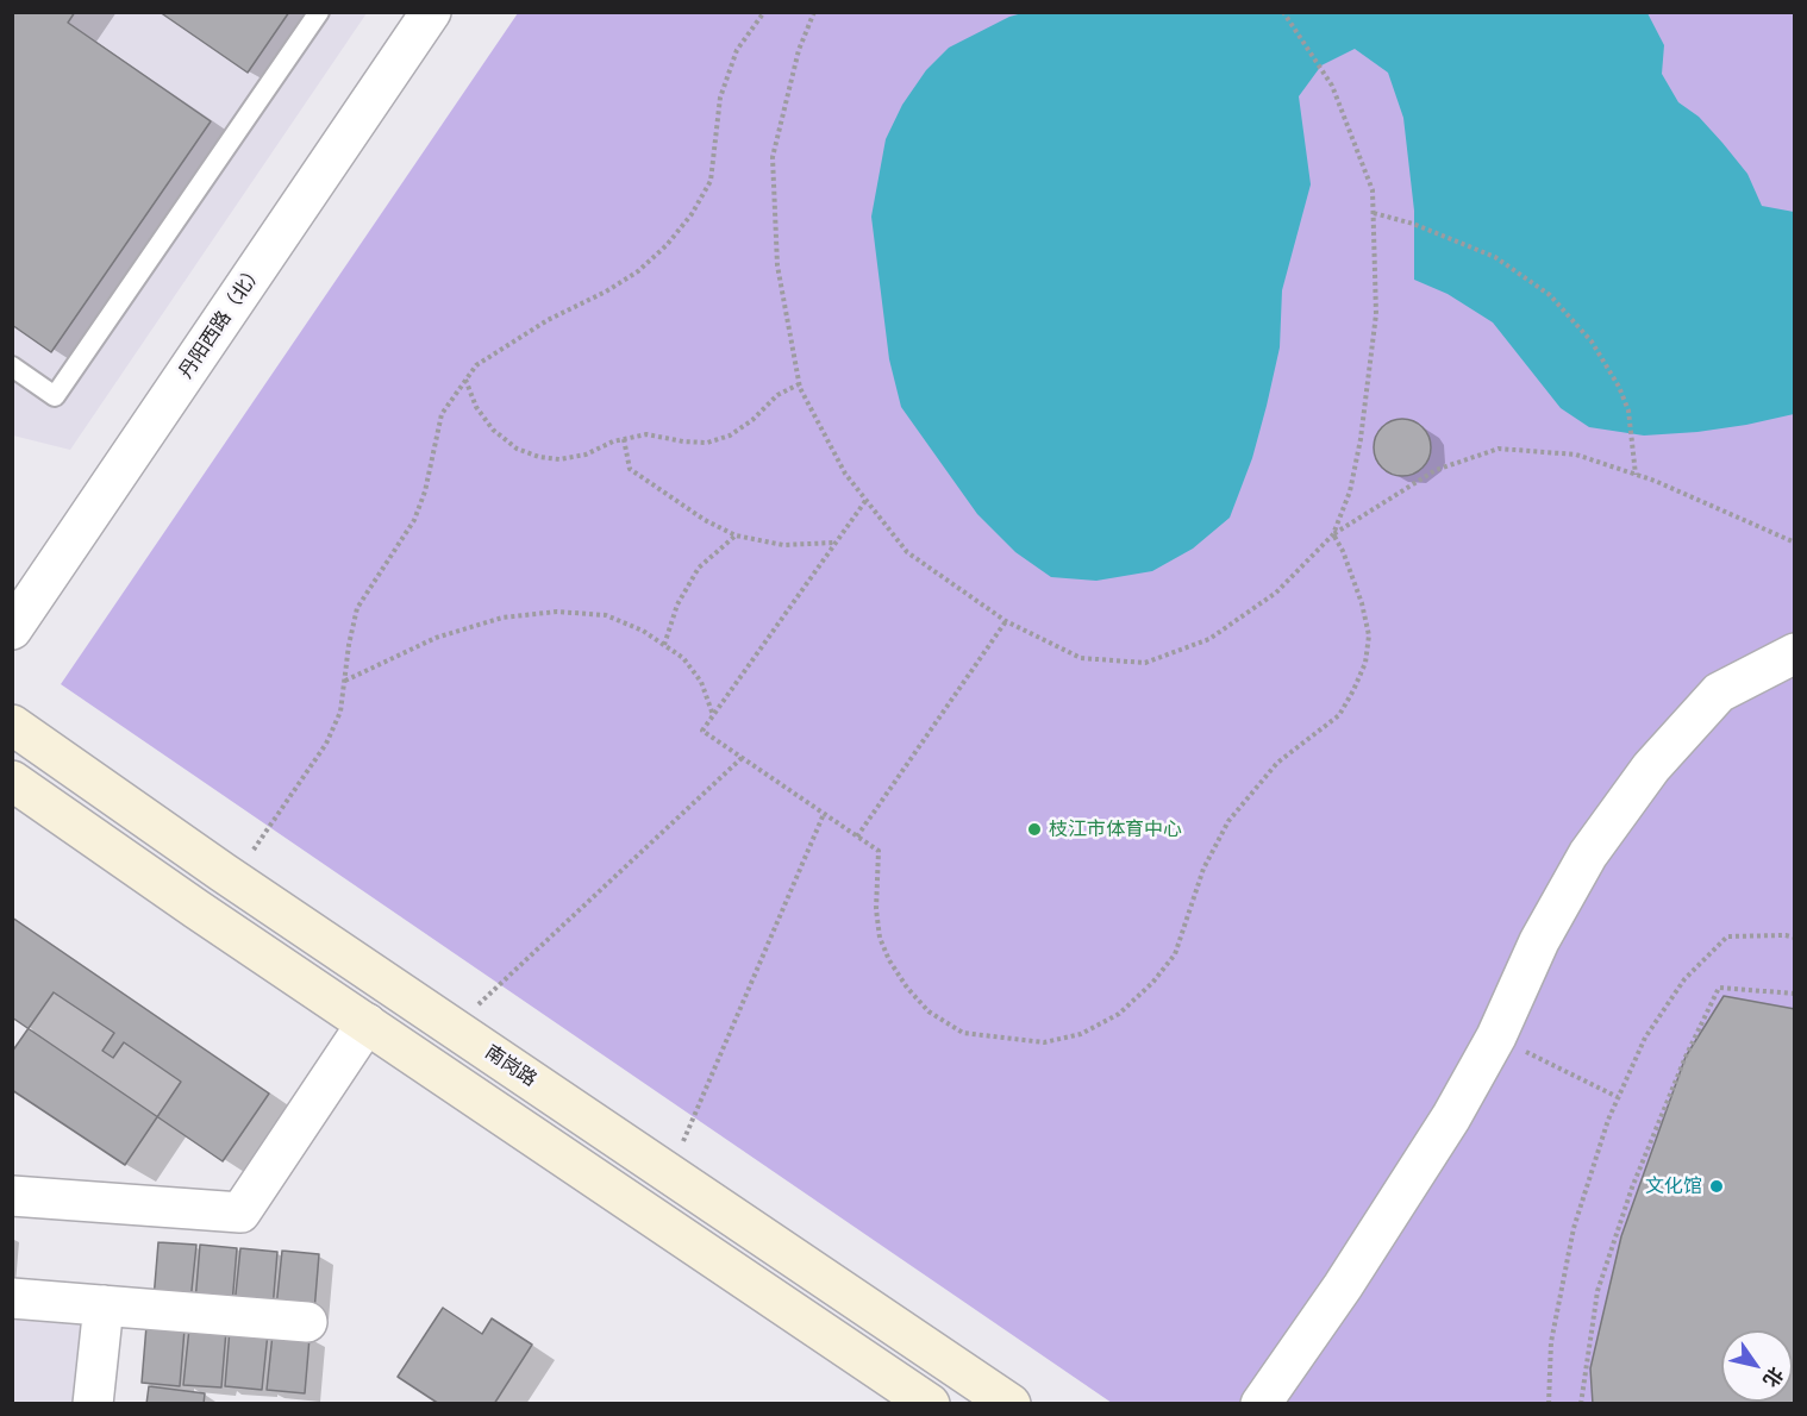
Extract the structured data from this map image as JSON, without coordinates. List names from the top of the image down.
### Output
{
  "streets": {
    "main road": ["南岗路"],
    "street": ["丹阳西路（北）"]
  },
  "places": ["枝江市体育中心", "文化馆"],
  "north": "bottom right"
}
